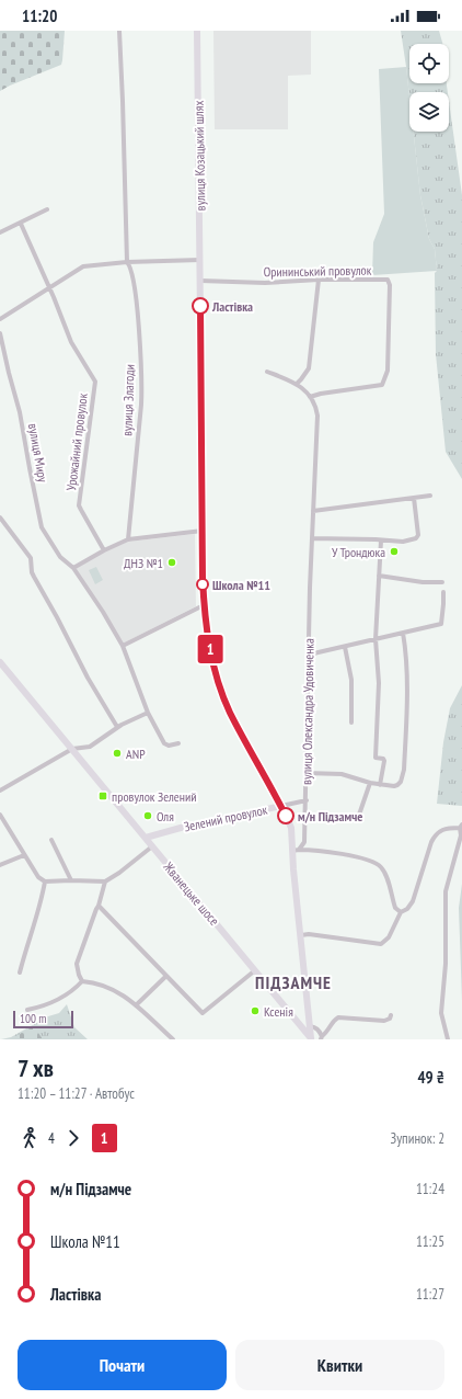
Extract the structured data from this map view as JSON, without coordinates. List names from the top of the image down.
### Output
{
  "streets": {
    "main road": [
      "вулиця Козацький шлях",
      "вулиця Олександра Удовиченка",
      "Зелений провулок",
      "Жванецьке шосе"
    ],
    "street": [
      "Орининський провулок",
      "вулиця Злагоди",
      "Урожайний провулок",
      "вулиця Миру"
    ]
  },
  "crossings": [
    ["вулиця Козацький шлях", "Орининський провулок"],
    ["вулиця Козацький шлях", "вулиця Олександра Удовиченка"],
    ["вулиця Козацький шлях", "Зелений провулок"],
    ["Орининський провулок", "вулиця Олександра Удовиченка"],
    ["вулиця Олександра Удовиченка", "Зелений провулок"],
    ["вулиця Олександра Удовиченка", "Жванецьке шосе"],
    ["Зелений провулок", "Жванецьке шосе"]
  ],
  "districts": ["ПІДЗАМЧЕ"],
  "places": {
    "other": [
      "Ластівка",
      "У Трондюка",
      "ДНЗ №1",
      "Школа №11",
      "ANP",
      "Оля",
      "м/н Підзамче",
      "Ксенія"
    ],
    "transit": ["провулок Зелений"]
  },
  "lines": ["bus line 1"],
  "scale_bar": "100 m",
  "page": {
    "status": "11:20",
    "on_map": "1",
    "scale": "100 m",
    "heading": ["7 хв", "11:20 – 11:27 · Автобус", "49 ₴"],
    "legs": ["4", "1", "Зупинок: 2"],
    "list": [
      {
        "name": "м/н Підзамче",
        "value": "11:24"
      },
      {
        "name": "Школа №11",
        "value": "11:25"
      },
      {
        "name": "Ластівка",
        "value": "11:27"
      }
    ],
    "buttons": ["Почати", "Квитки"]
  }
}
